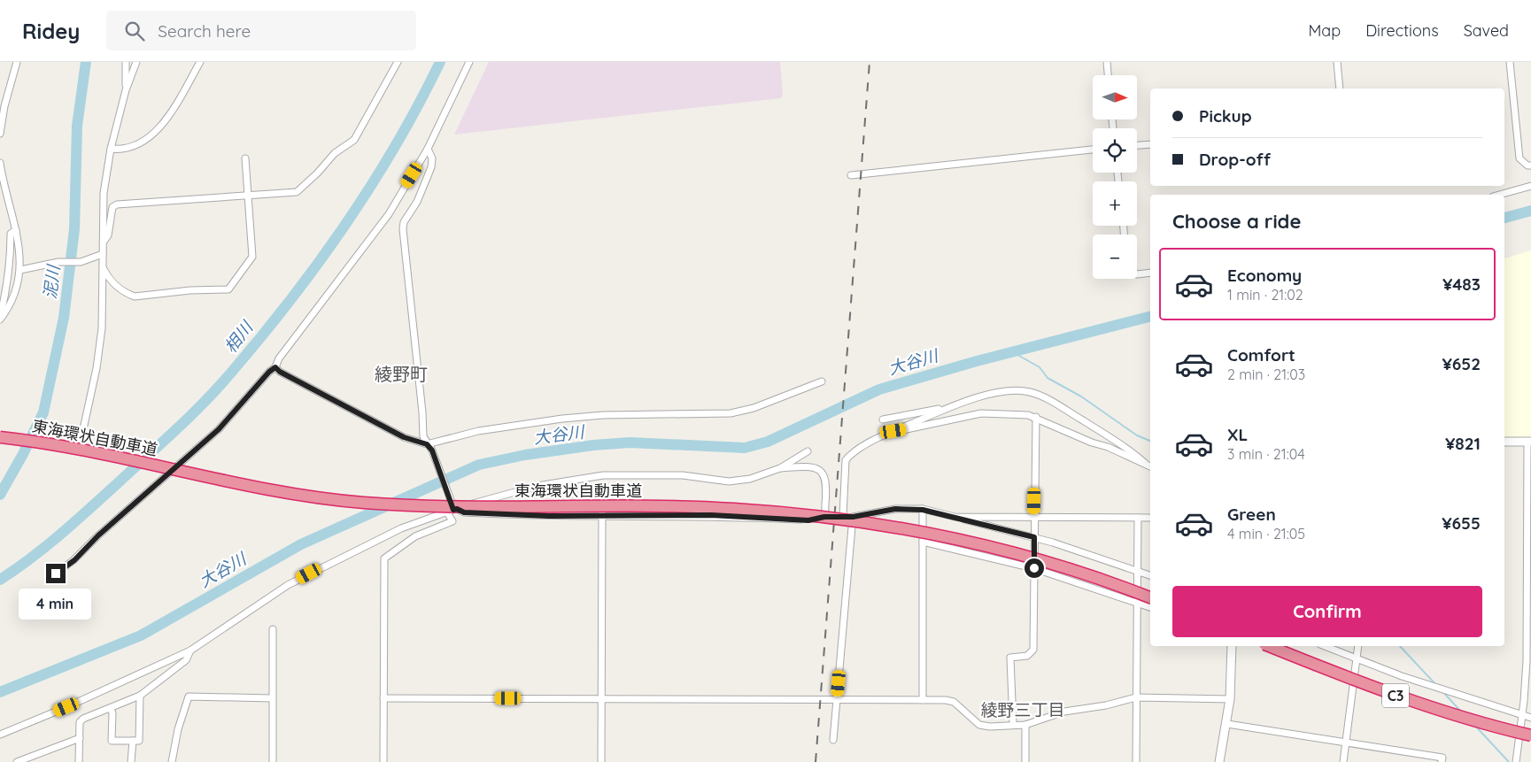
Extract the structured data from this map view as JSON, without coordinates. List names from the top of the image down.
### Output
{
  "streets": {
    "highway": ["東海環状自動車道", "C3"]
  },
  "districts": ["綾野町", "綾野三丁目"],
  "water": ["泥川", "相川", "大谷川"],
  "north": "right",
  "page": {
    "header": "Ridey",
    "search": "Search here",
    "nav": ["Map", "Directions", "Saved"],
    "map_buttons": ["+", "−"],
    "banner": ["Pickup", "Drop-off"],
    "heading": "Choose a ride",
    "list": [
      {
        "name": "Economy",
        "note": "1 min · 21:02",
        "value": "¥483"
      },
      {
        "name": "Comfort",
        "note": "2 min · 21:03",
        "value": "¥652"
      },
      {
        "name": "XL",
        "note": "3 min · 21:04",
        "value": "¥821"
      },
      {
        "name": "Green",
        "note": "4 min · 21:05",
        "value": "¥655"
      }
    ],
    "buttons": "Confirm",
    "bubble": "4 min"
  }
}
